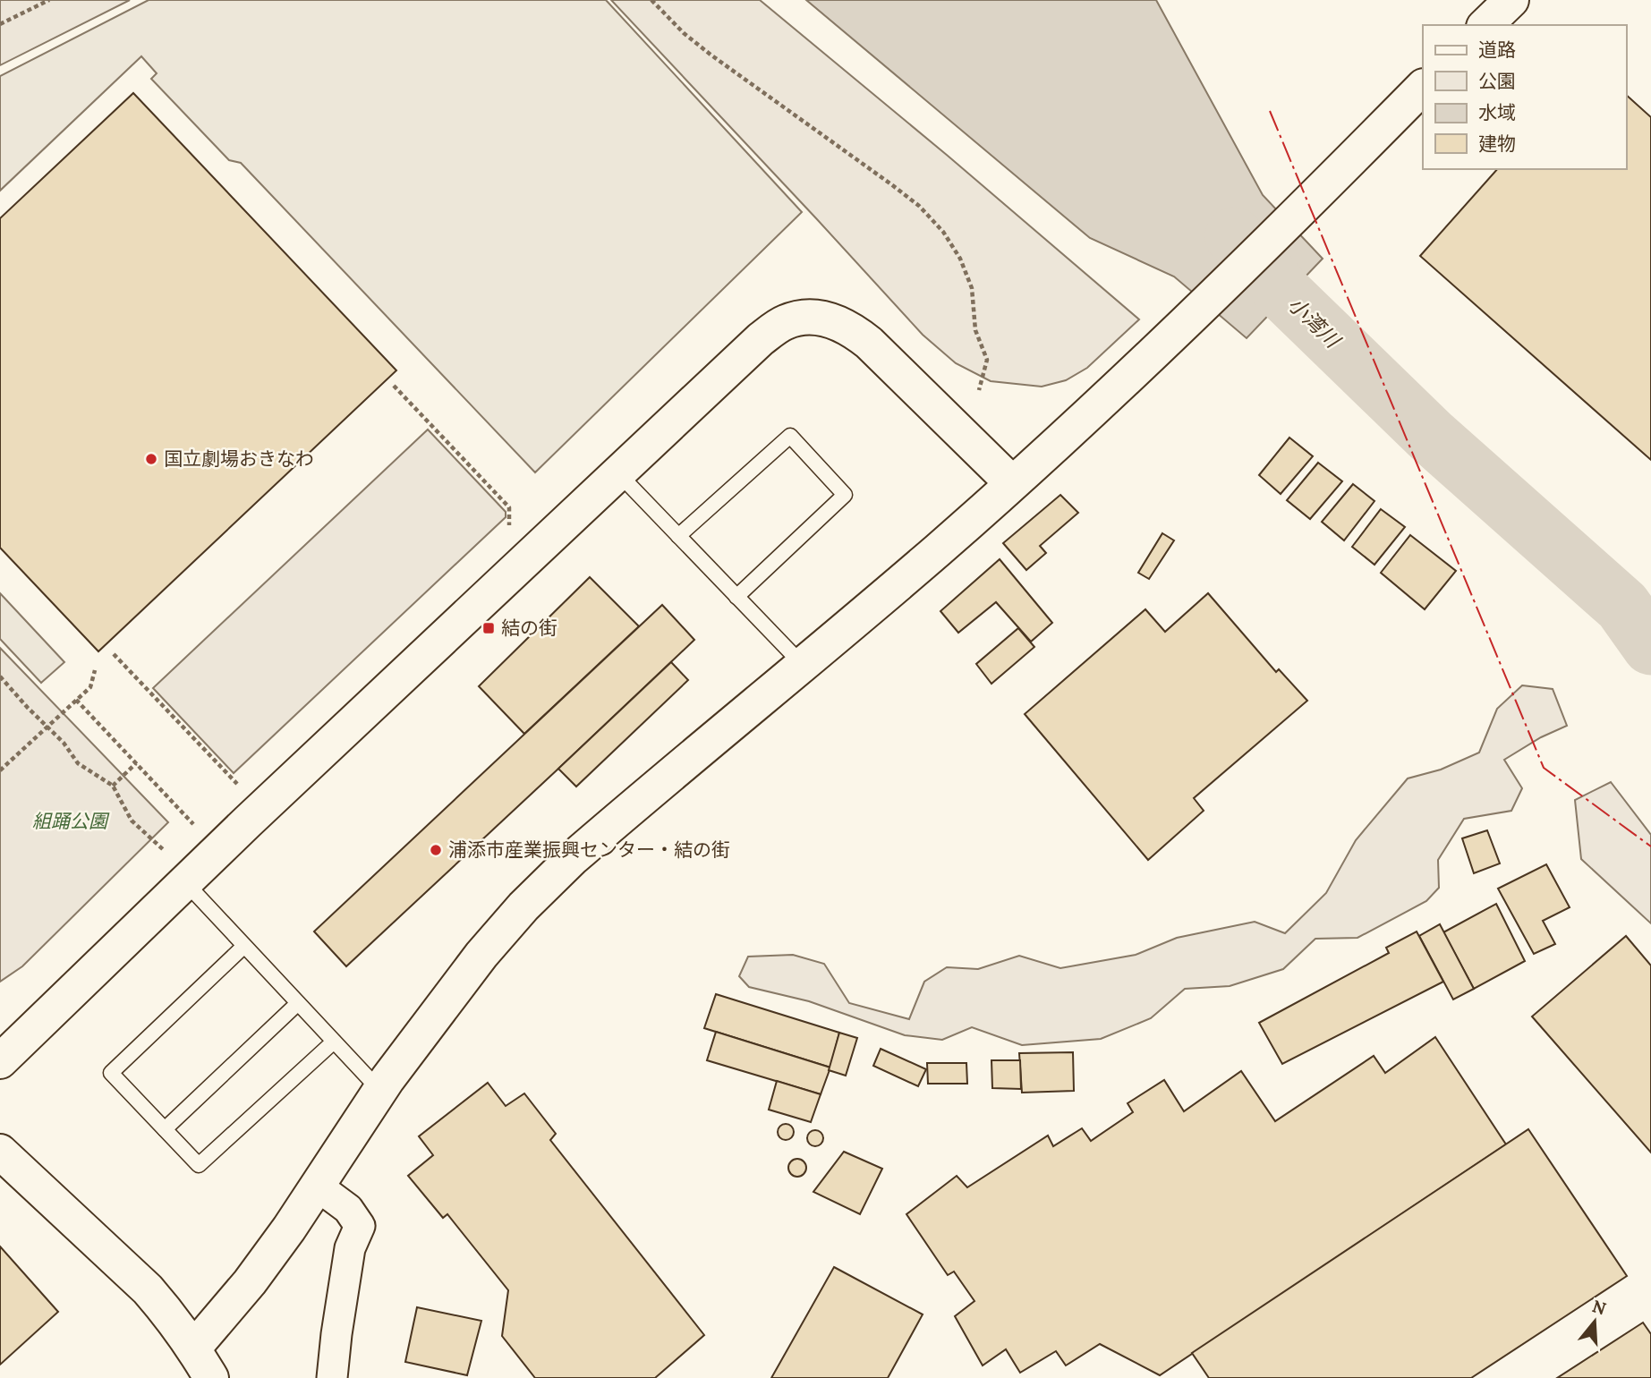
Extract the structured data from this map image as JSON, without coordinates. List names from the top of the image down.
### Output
{
  "water": ["小湾川"],
  "parks": ["組踊公園"],
  "places": {
    "other": ["国立劇場おきなわ", "浦添市産業振興センター・結の街"],
    "transit": ["結の街"]
  },
  "legend": [
    "道路",
    "公園",
    "水域",
    "建物"
  ],
  "north": "top"
}
